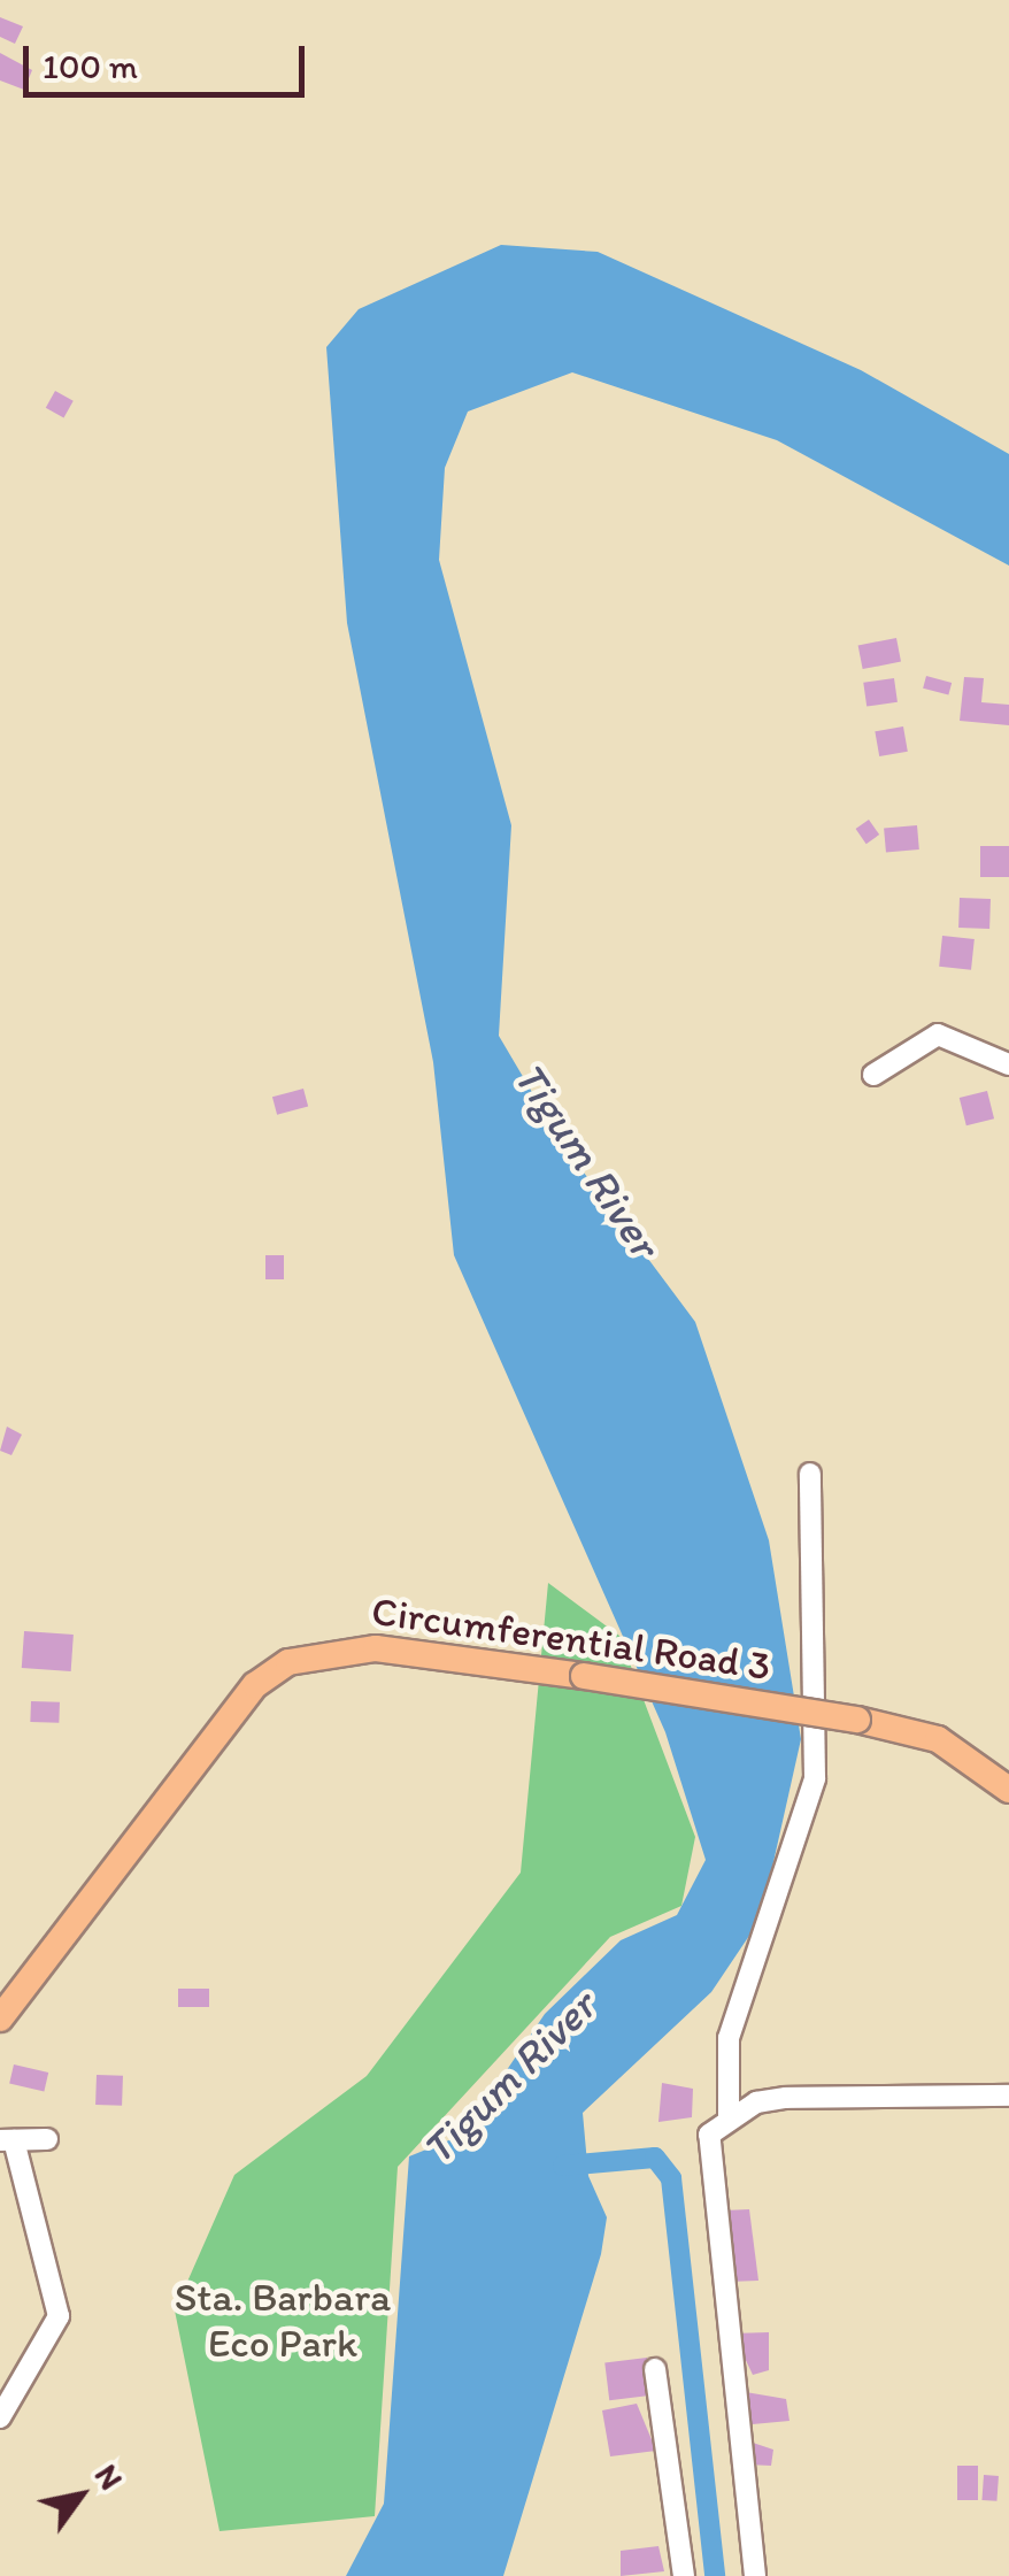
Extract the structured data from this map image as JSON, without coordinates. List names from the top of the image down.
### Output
{
  "streets": {
    "main road": ["Circumferential Road 3"]
  },
  "water": ["Tigum River"],
  "parks": ["Sta. Barbara Eco Park"],
  "scale_bar": "100 m",
  "north": "top right"
}
